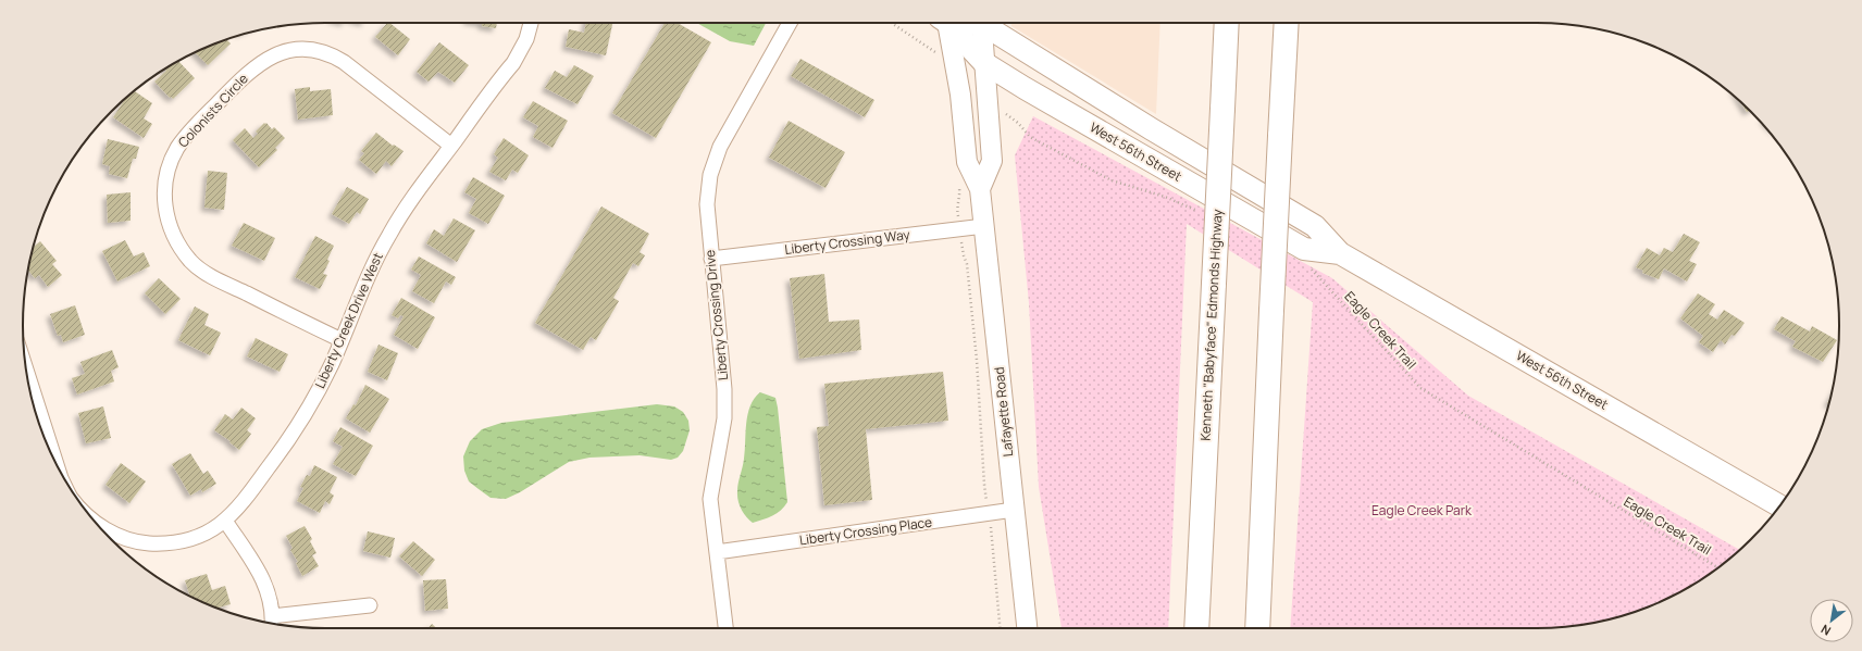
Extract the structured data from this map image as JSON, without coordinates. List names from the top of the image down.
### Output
{
  "streets": {
    "highway": ["Kenneth \"Babyface\" Edmonds Highway"],
    "main road": ["West 56th Street", "Lafayette Road"],
    "street": [
      "Colonists Circle",
      "Liberty Crossing Way",
      "Liberty Crossing Drive",
      "Liberty Creek Drive West",
      "Liberty Crossing Place"
    ],
    "path": ["Eagle Creek Trail"]
  },
  "crossings": [
    ["Colonists Circle", "Liberty Creek Drive West"],
    ["West 56th Street", "Lafayette Road"],
    ["Liberty Crossing Way", "Liberty Crossing Drive"],
    ["Liberty Crossing Way", "Lafayette Road"],
    ["Liberty Crossing Drive", "Liberty Crossing Place"],
    ["Lafayette Road", "Liberty Crossing Place"]
  ],
  "parks": ["Eagle Creek Park"],
  "north": "bottom left"
}
